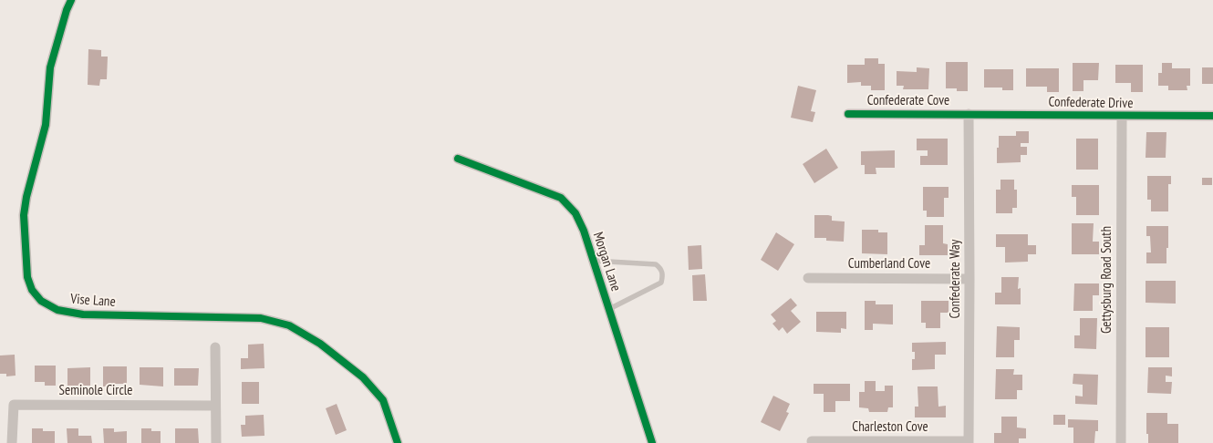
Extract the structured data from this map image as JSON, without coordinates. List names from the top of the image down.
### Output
{
  "streets": {
    "street": [
      "Confederate Cove",
      "Confederate Drive",
      "Morgan Lane",
      "Cumberland Cove",
      "Confederate Way",
      "Gettysburg Road South",
      "Vise Lane",
      "Seminole Circle",
      "Charleston Cove"
    ]
  },
  "crossings": [
    ["Confederate Cove", "Confederate Drive"],
    ["Confederate Cove", "Confederate Way"],
    ["Confederate Drive", "Confederate Way"],
    ["Confederate Drive", "Gettysburg Road South"],
    ["Cumberland Cove", "Confederate Way"],
    ["Confederate Way", "Charleston Cove"]
  ]
}
